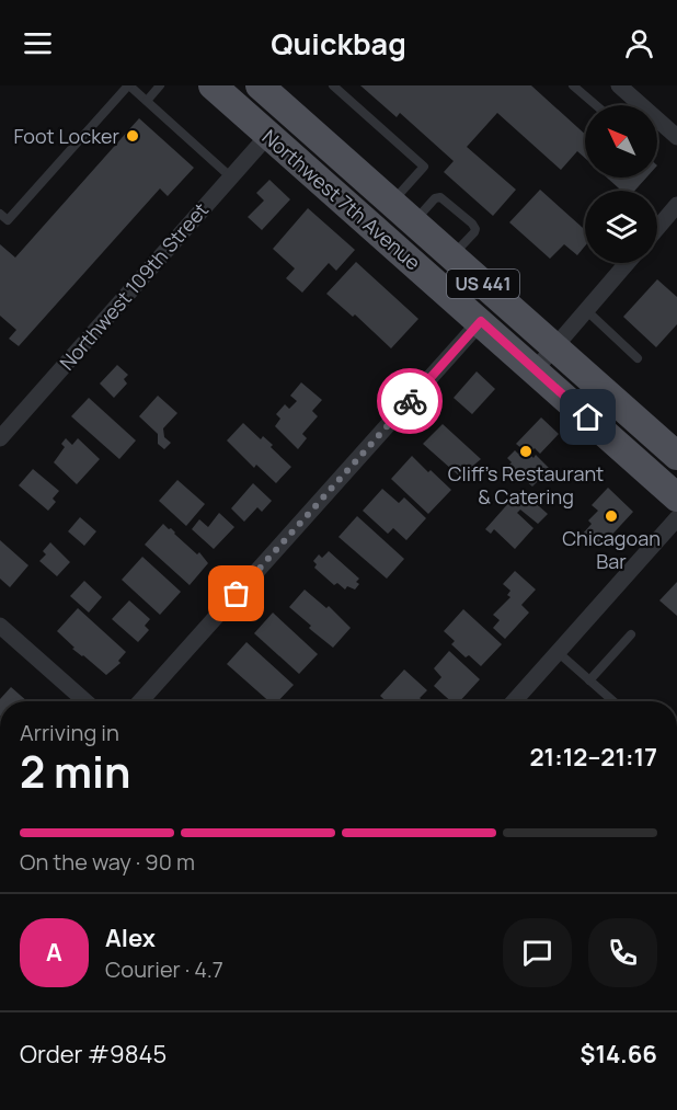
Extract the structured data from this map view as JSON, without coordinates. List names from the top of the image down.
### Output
{
  "streets": {
    "main road": ["Northwest 7th Avenue", "US 441"],
    "street": ["Northwest 109th Street"]
  },
  "crossings": [
    ["Northwest 7th Avenue", "Northwest 109th Street"]
  ],
  "places": ["Foot Locker", "Cliff's Restaurant & Catering", "Chicagoan Bar"],
  "north": "top left",
  "page": {
    "header": "Quickbag",
    "heading": ["2 min", "Arriving in", "21:12–21:17"],
    "panel": [
      "Alex",
      "Courier · 4.7",
      "Order #9845",
      "$14.66"
    ],
    "bar": "On the way · 90 m",
    "round": "A"
  }
}
